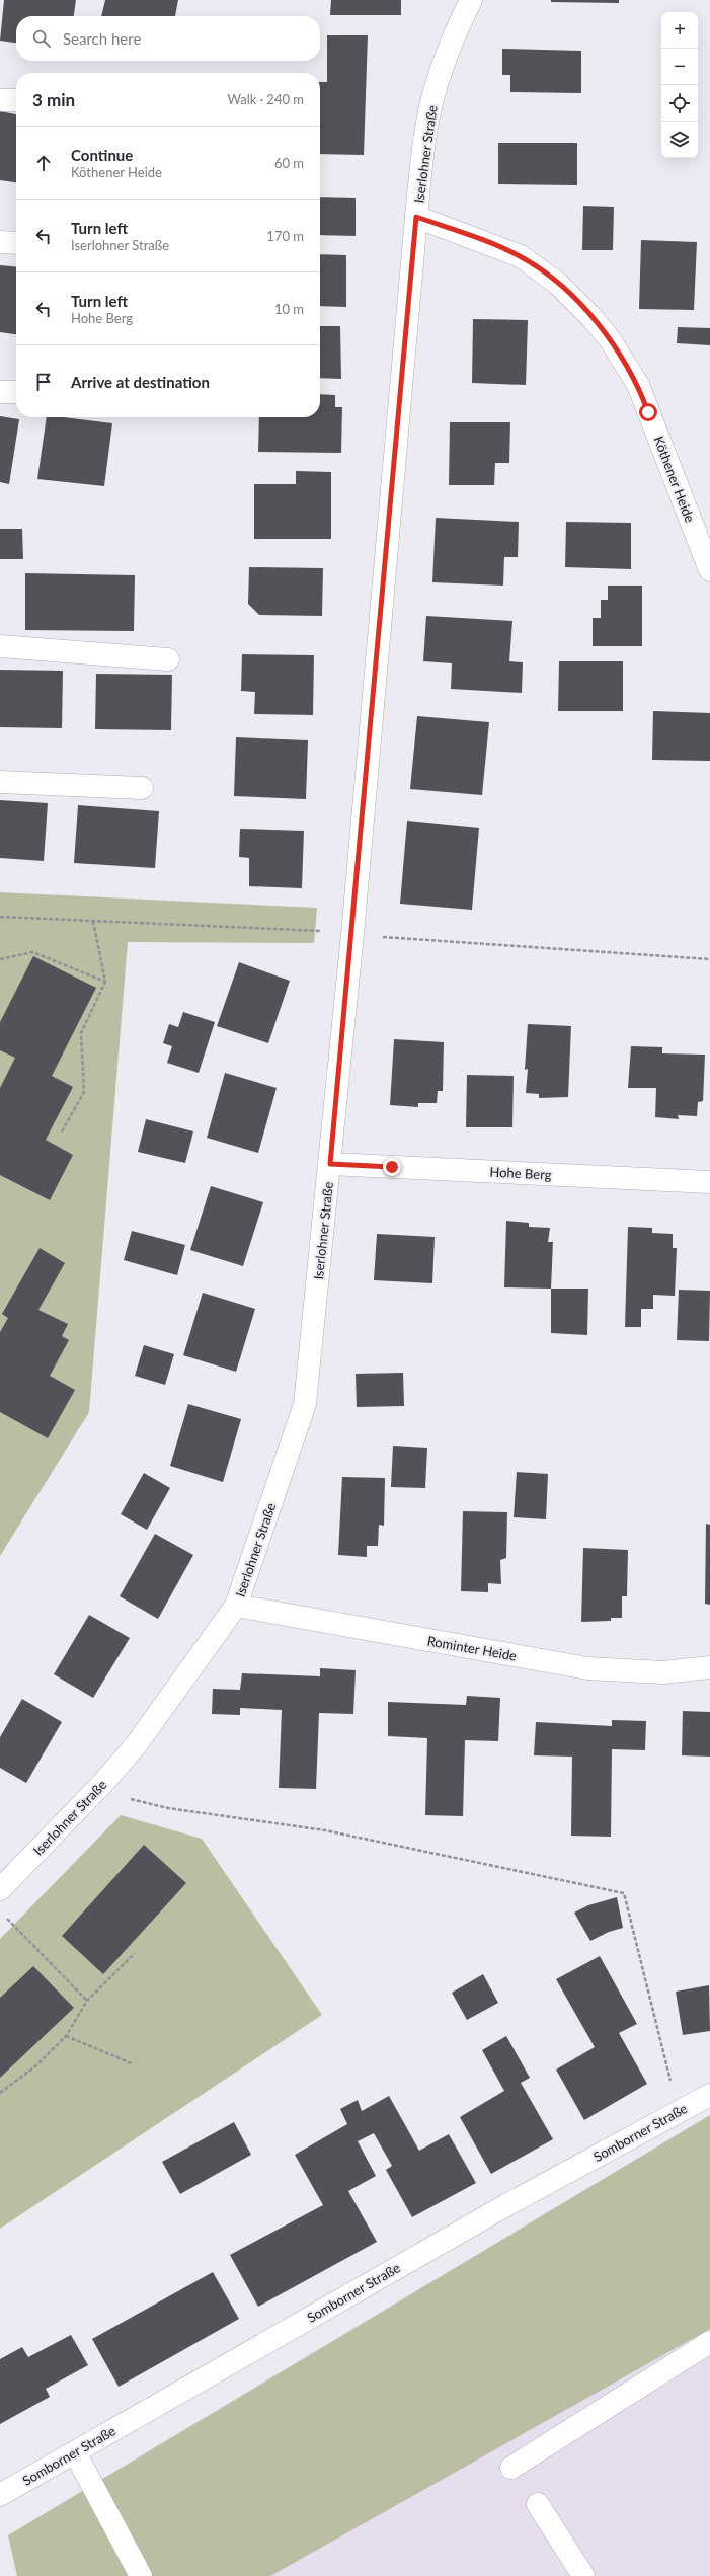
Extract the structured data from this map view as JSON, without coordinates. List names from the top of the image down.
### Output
{
  "streets": {
    "street": [
      "Iserlohner Straße",
      "Köthener Heide",
      "Hohe Berg",
      "Rominter Heide",
      "Somborner Straße"
    ]
  },
  "crossings": [
    ["Iserlohner Straße", "Köthener Heide"],
    ["Iserlohner Straße", "Hohe Berg"],
    ["Iserlohner Straße", "Rominter Heide"]
  ],
  "page": {
    "map_buttons": ["+", "−"],
    "search": "Search here",
    "heading": ["3 min", "Walk · 240 m"],
    "list": [
      ["Continue", "Köthener Heide", "60 m"],
      ["Turn left", "Iserlohner Straße", "170 m"],
      ["Turn left", "Hohe Berg", "10 m"],
      "Arrive at destination"
    ]
  }
}
